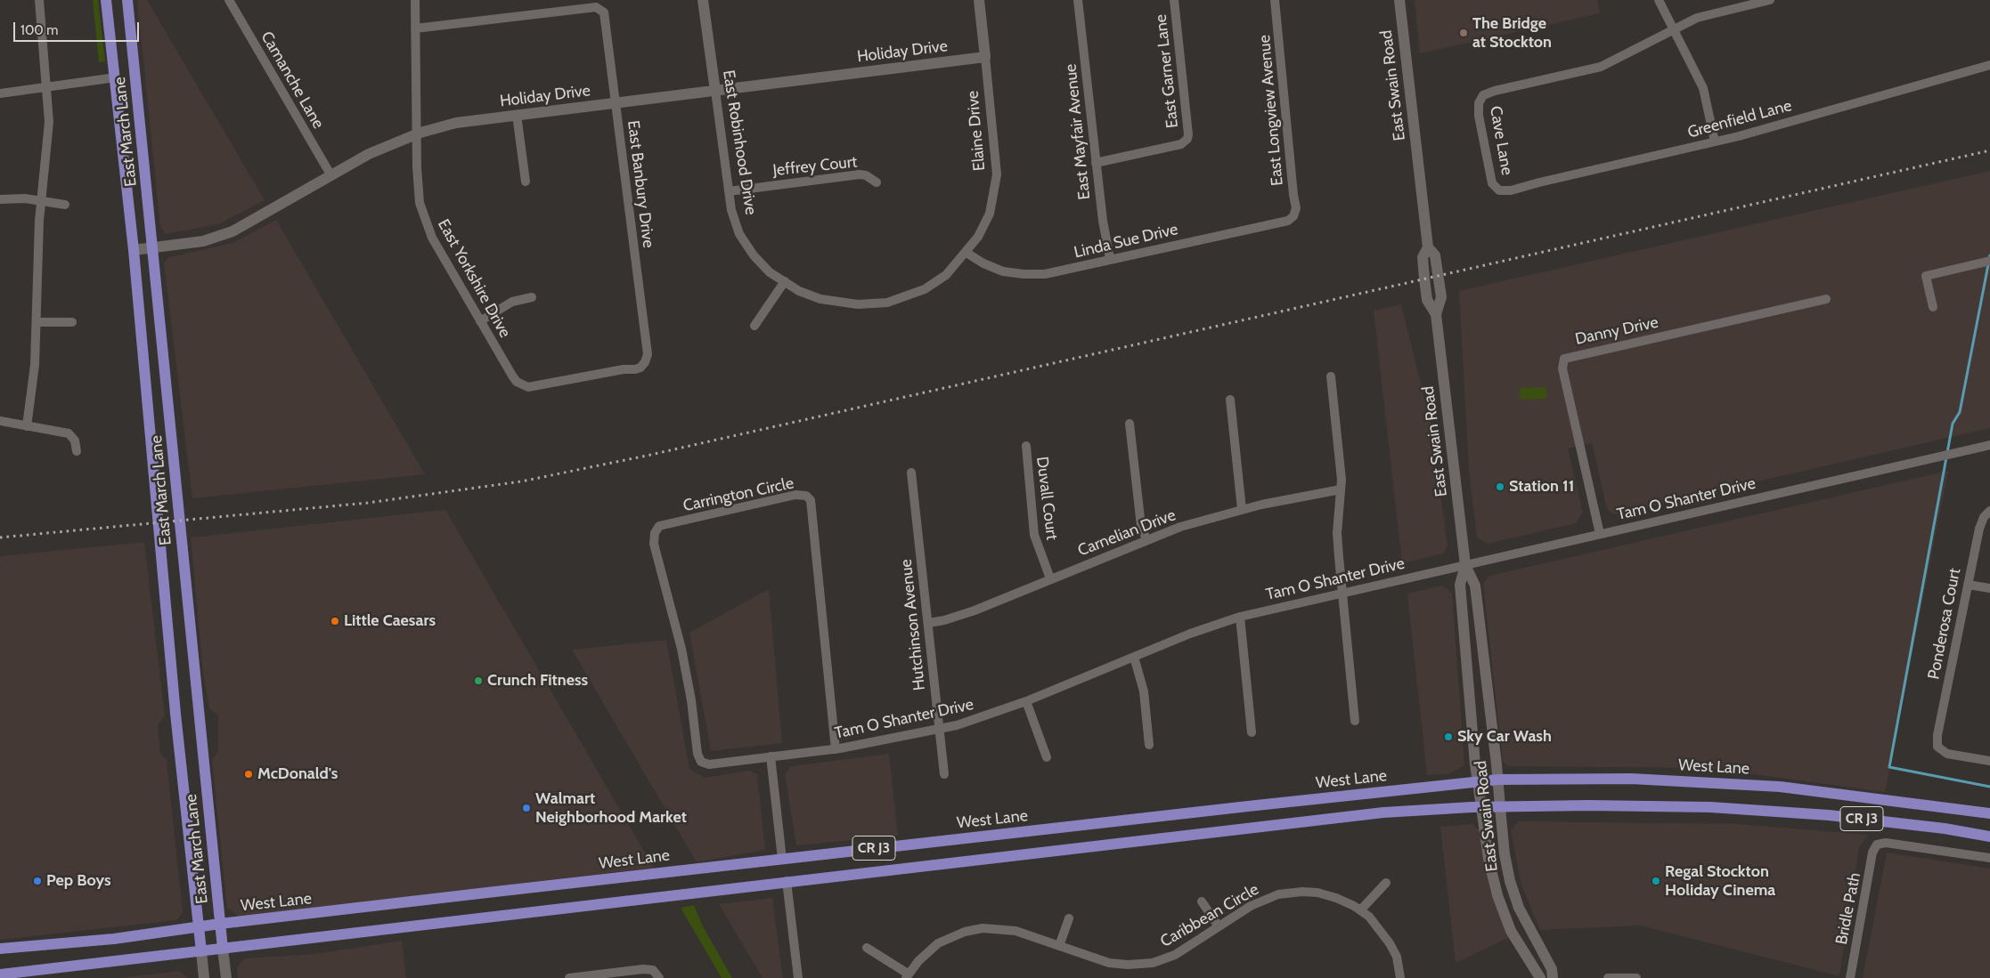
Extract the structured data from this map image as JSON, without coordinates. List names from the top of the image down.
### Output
{
  "streets": {
    "main road": ["East March Lane", "West Lane", "CR J3"],
    "street": [
      "Holiday Drive",
      "East Garner Lane",
      "Camanche Lane",
      "East Swain Road",
      "East Longview Avenue",
      "Greenfield Lane",
      "Elaine Drive",
      "East Mayfair Avenue",
      "Cave Lane",
      "East Robinhood Drive",
      "Jeffrey Court",
      "East Banbury Drive",
      "Linda Sue Drive",
      "East Yorkshire Drive",
      "Danny Drive",
      "Carrington Circle",
      "Duvall Court",
      "Tam O Shanter Drive",
      "Carnelian Drive",
      "Ponderosa Court",
      "Hutchinson Avenue",
      "Bridle Path",
      "Caribbean Circle"
    ]
  },
  "crossings": [
    ["Holiday Drive", "Camanche Lane"],
    ["Holiday Drive", "Elaine Drive"],
    ["Holiday Drive", "East March Lane"],
    ["Holiday Drive", "East Robinhood Drive"],
    ["Holiday Drive", "East Banbury Drive"],
    ["Holiday Drive", "East Yorkshire Drive"],
    ["East Garner Lane", "East Mayfair Avenue"],
    ["East Swain Road", "Tam O Shanter Drive"],
    ["East Swain Road", "West Lane"],
    ["East Swain Road", "CR J3"],
    ["East Longview Avenue", "Linda Sue Drive"],
    ["Greenfield Lane", "Cave Lane"],
    ["Elaine Drive", "East Robinhood Drive"],
    ["Elaine Drive", "Linda Sue Drive"],
    ["East March Lane", "West Lane"],
    ["East March Lane", "CR J3"],
    ["East Mayfair Avenue", "Linda Sue Drive"],
    ["East Robinhood Drive", "Jeffrey Court"],
    ["East Robinhood Drive", "Linda Sue Drive"],
    ["East Banbury Drive", "East Yorkshire Drive"],
    ["Danny Drive", "Tam O Shanter Drive"],
    ["Carrington Circle", "Tam O Shanter Drive"],
    ["Duvall Court", "Carnelian Drive"],
    ["Tam O Shanter Drive", "Hutchinson Avenue"],
    ["Carnelian Drive", "Hutchinson Avenue"]
  ],
  "places": [
    "The Bridge at Stockton",
    "Station 11",
    "Little Caesars",
    "Crunch Fitness",
    "Sky Car Wash",
    "McDonald's",
    "Walmart Neighborhood Market",
    "Pep Boys",
    "Regal Stockton Holiday Cinema"
  ],
  "scale_bar": "100 m"
}
